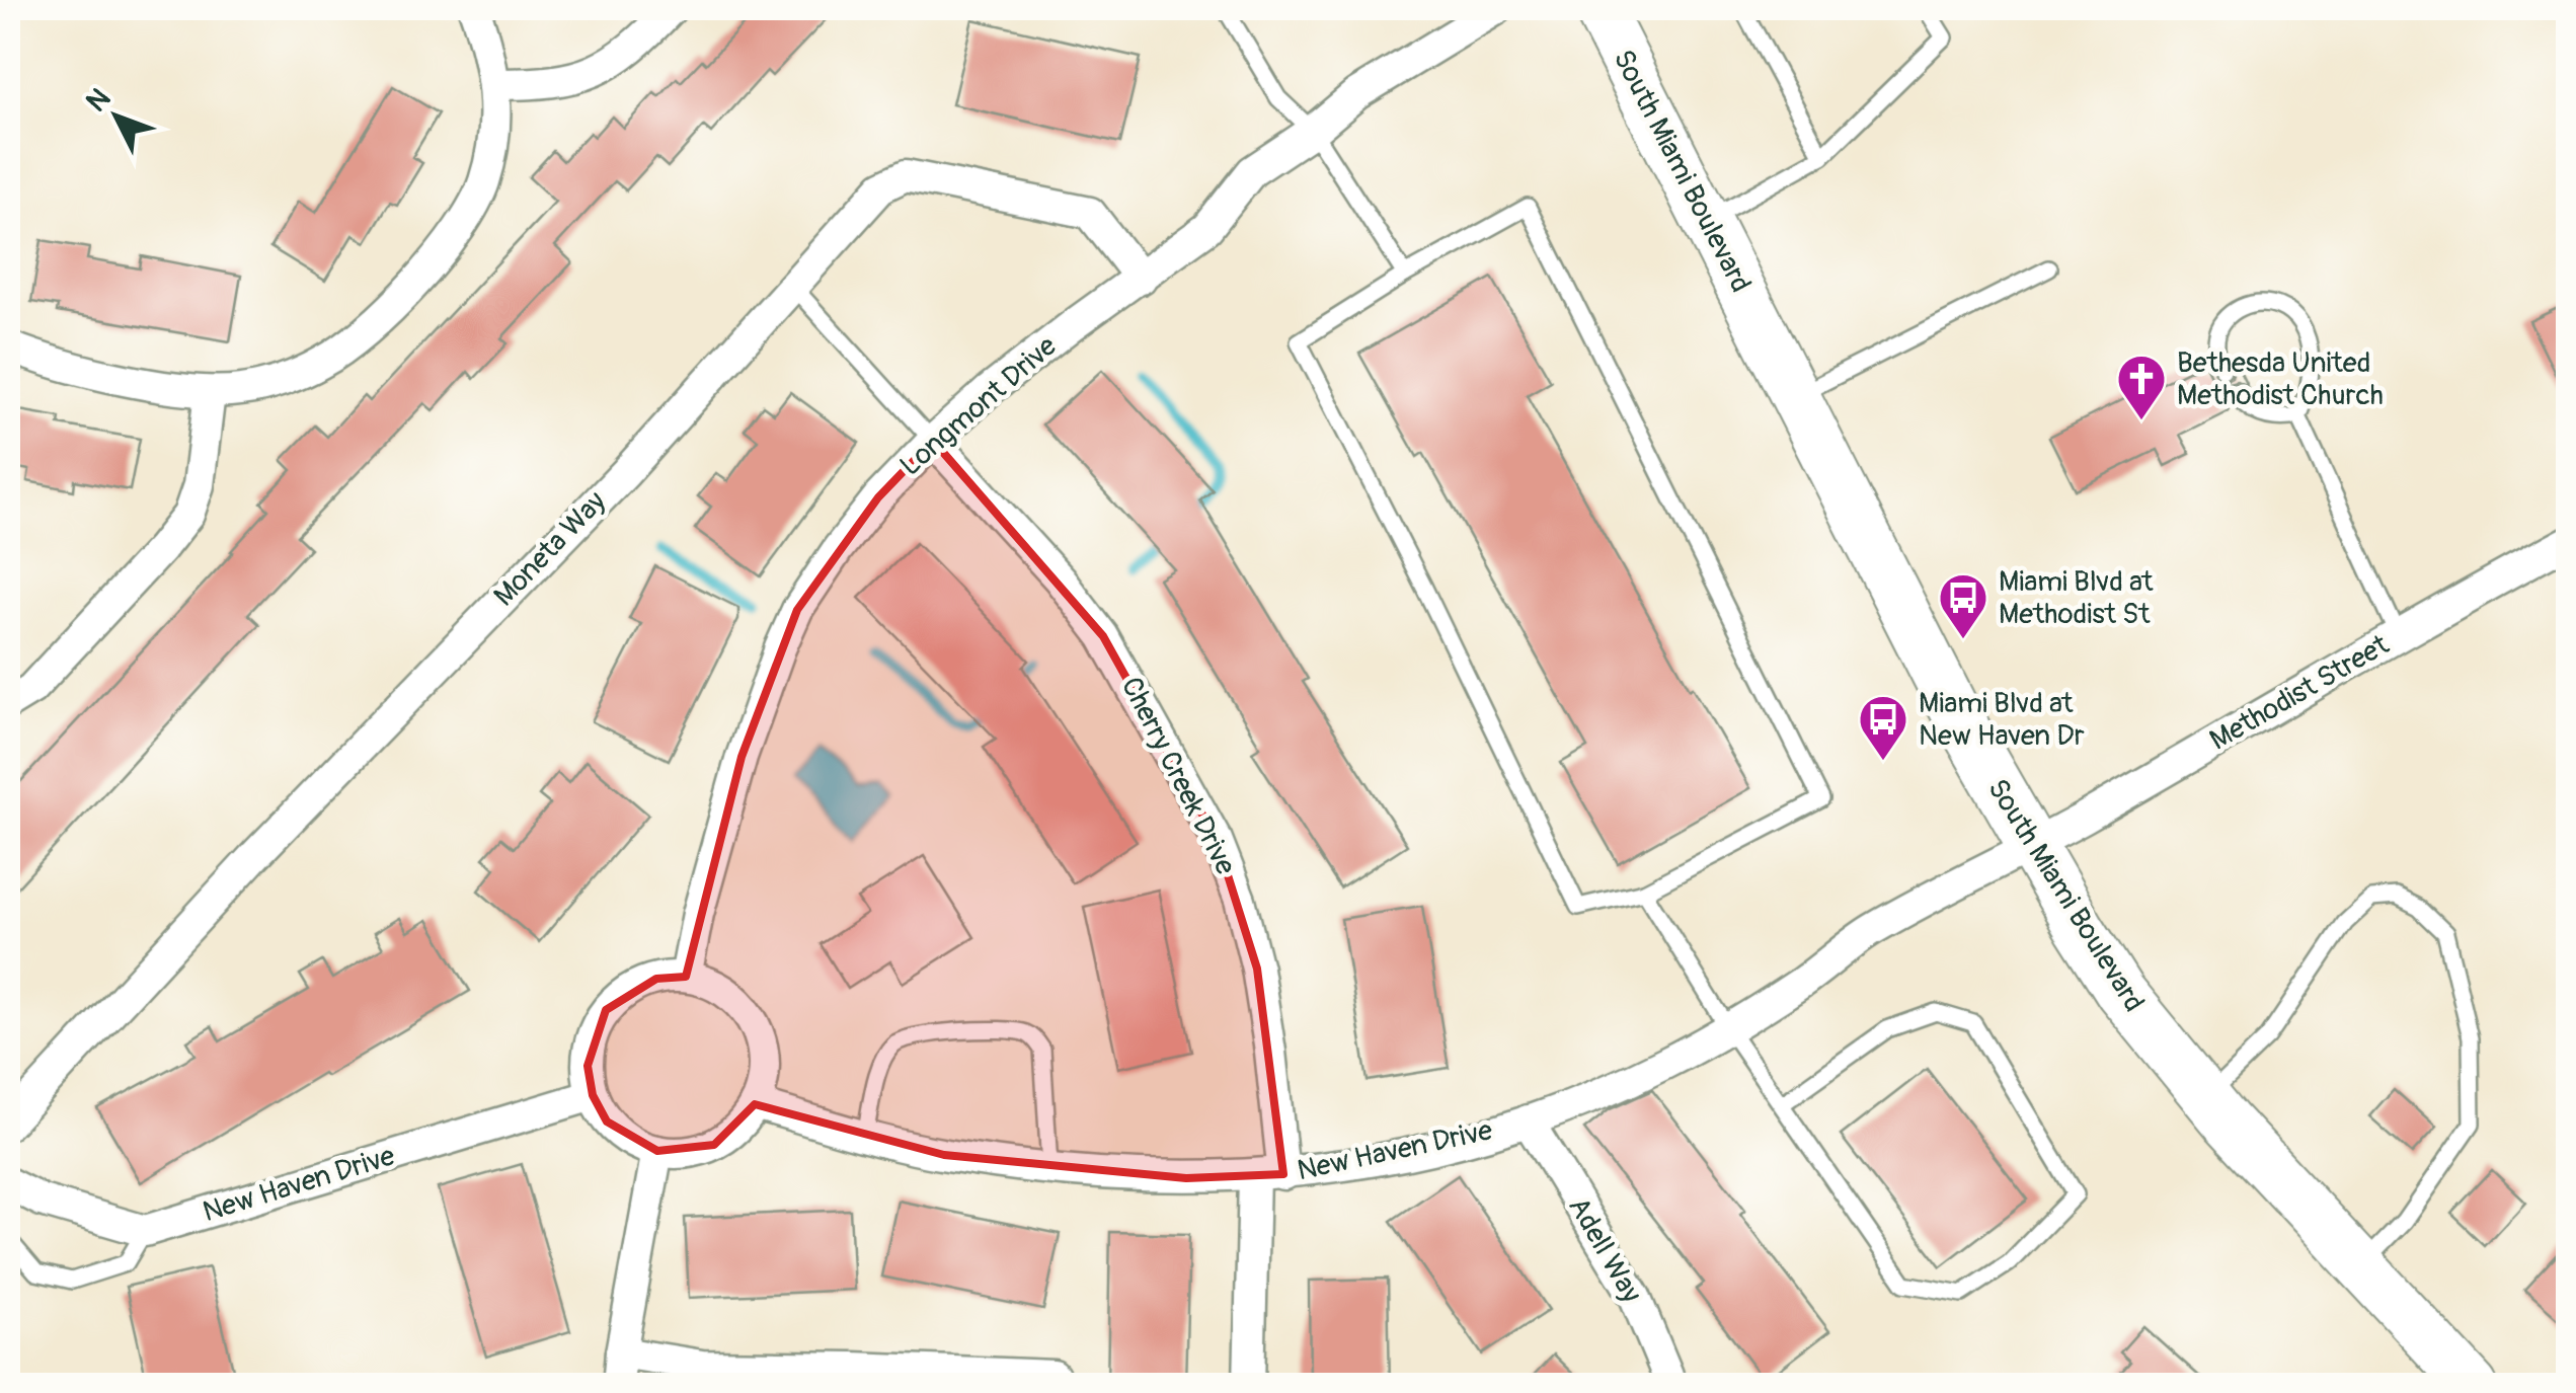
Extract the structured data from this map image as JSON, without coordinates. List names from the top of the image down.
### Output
{
  "streets": {
    "main road": ["South Miami Boulevard"],
    "street": [
      "Longmont Drive",
      "Moneta Way",
      "Methodist Street",
      "Cherry Creek Drive",
      "New Haven Drive",
      "Adell Way"
    ]
  },
  "crossings": [
    ["South Miami Boulevard", "Methodist Street"],
    ["South Miami Boulevard", "New Haven Drive"],
    ["Longmont Drive", "Moneta Way"],
    ["Longmont Drive", "Cherry Creek Drive"],
    ["Longmont Drive", "New Haven Drive"],
    ["Methodist Street", "New Haven Drive"],
    ["Cherry Creek Drive", "New Haven Drive"],
    ["New Haven Drive", "Adell Way"]
  ],
  "places": {
    "church": ["Bethesda United Methodist Church"],
    "bus stop": ["Miami Blvd at Methodist St", "Miami Blvd at New Haven Dr"]
  },
  "north": "top left"
}
